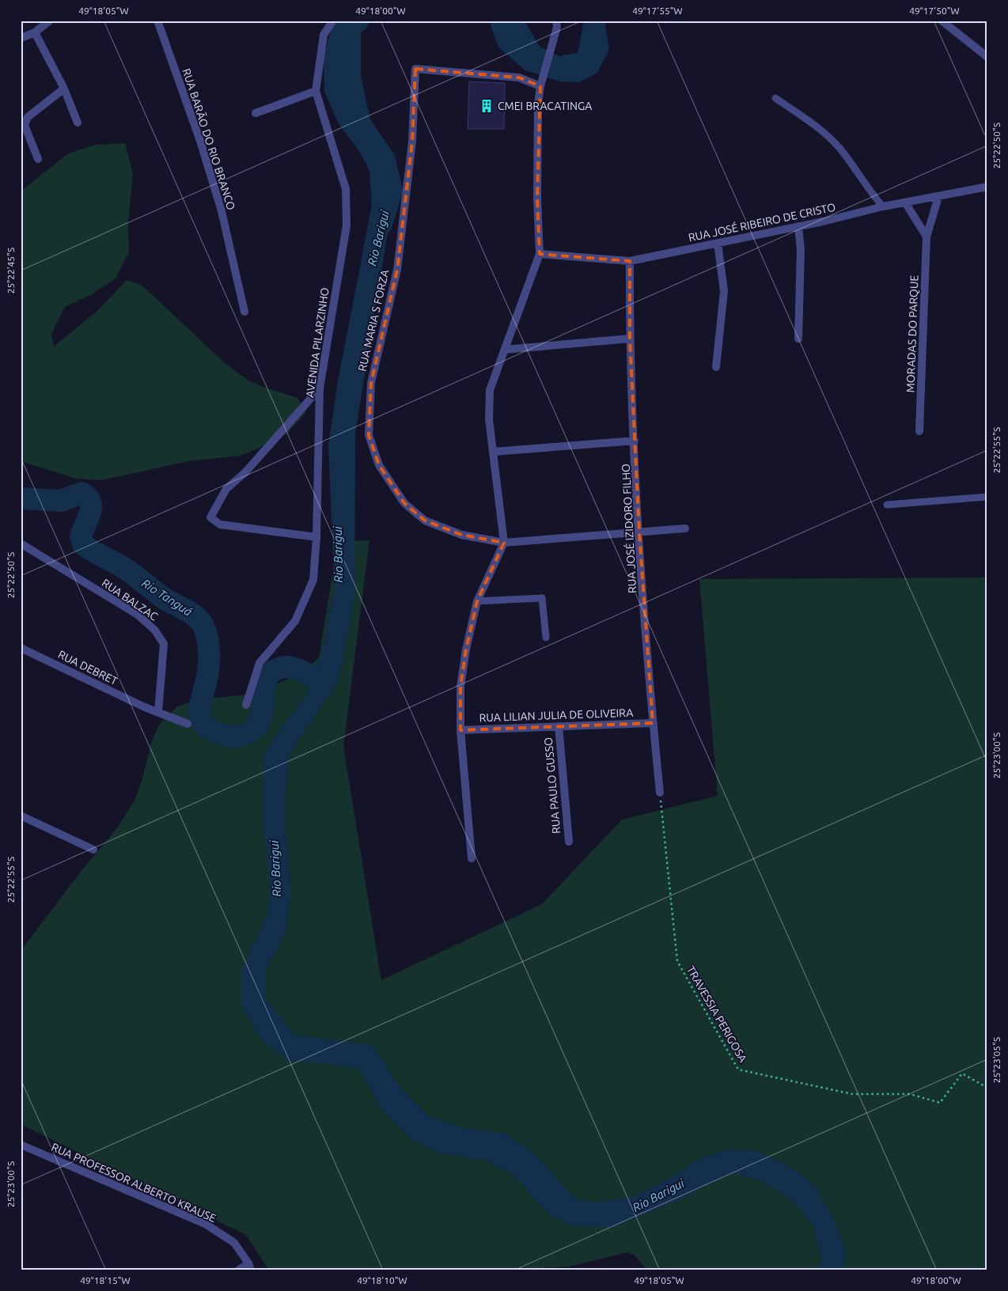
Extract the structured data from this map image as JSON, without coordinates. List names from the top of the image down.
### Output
{
  "streets": {
    "street": [
      "RUA BARÃO DO RIO BRANCO",
      "RUA JOSÉ RIBEIRO DE CRISTO",
      "RUA MARIA S FORZA",
      "MORADAS DO PARQUE",
      "AVENIDA PILARZINHO",
      "RUA JOSÉ IZIDORO FILHO",
      "RUA BALZAC",
      "RUA DEBRET",
      "RUA LILIAN JULIA DE OLIVEIRA",
      "RUA PAULO GUSSO",
      "RUA PROFESSOR ALBERTO KRAUSE"
    ],
    "path": ["TRAVESSIA PERIGOSA"]
  },
  "crossings": [
    ["RUA JOSÉ RIBEIRO DE CRISTO", "MORADAS DO PARQUE"],
    ["RUA JOSÉ RIBEIRO DE CRISTO", "RUA JOSÉ IZIDORO FILHO"],
    ["RUA JOSÉ IZIDORO FILHO", "RUA LILIAN JULIA DE OLIVEIRA"],
    ["RUA JOSÉ IZIDORO FILHO", "TRAVESSIA PERIGOSA"],
    ["RUA BALZAC", "RUA DEBRET"],
    ["RUA LILIAN JULIA DE OLIVEIRA", "RUA PAULO GUSSO"]
  ],
  "water": ["Rio Barigui", "Rio Tanguá"],
  "places": {
    "building": ["CMEI BRACATINGA"]
  },
  "coordinates": [
    "49°18'05\"W",
    "49°18'00\"W",
    "49°17'55\"W",
    "49°17'50\"W",
    "25°22'50\"S",
    "25°22'45\"S",
    "25°22'55\"S",
    "25°23'00\"S",
    "25°23'05\"S",
    "49°18'15\"W",
    "49°18'10\"W"
  ]
}
